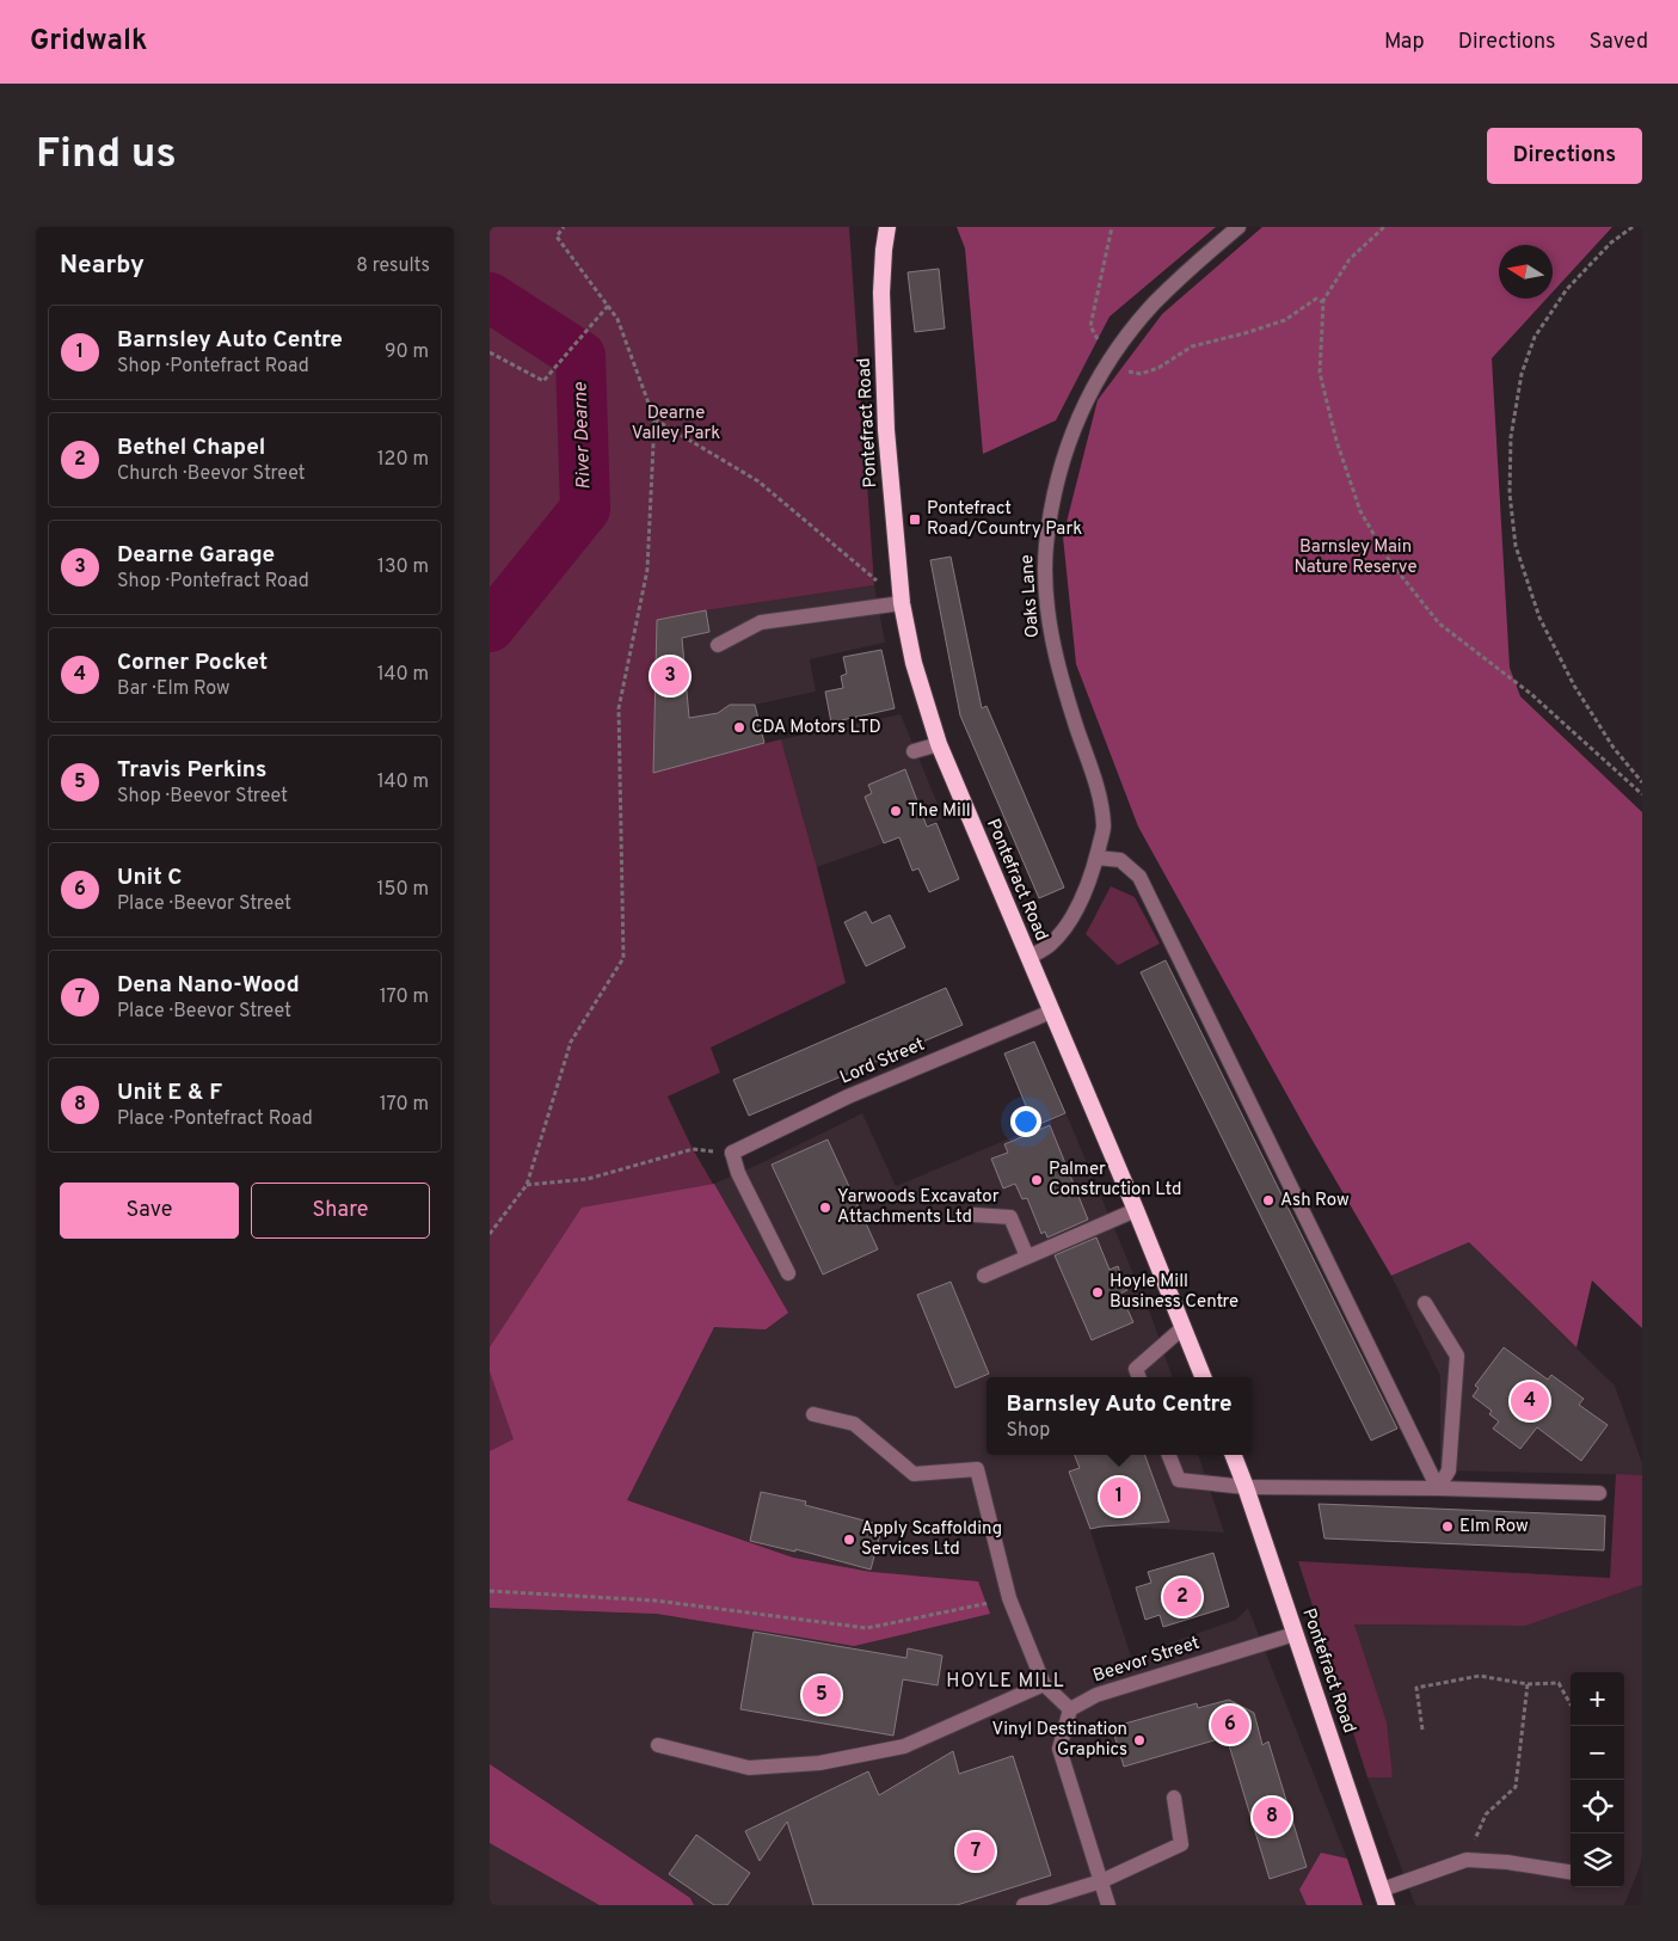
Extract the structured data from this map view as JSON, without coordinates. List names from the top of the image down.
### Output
{
  "streets": {
    "highway": ["Pontefract Road"],
    "street": ["Oaks Lane", "Lord Street", "Beevor Street"]
  },
  "crossings": [
    ["Pontefract Road", "Oaks Lane"],
    ["Pontefract Road", "Lord Street"],
    ["Pontefract Road", "Beevor Street"]
  ],
  "districts": ["HOYLE MILL"],
  "water": ["River Dearne"],
  "parks": ["Dearne Valley Park", "Barnsley Main Nature Reserve"],
  "places": {
    "transit": ["Pontefract Road/Country Park"],
    "other": [
      "CDA Motors LTD",
      "The Mill",
      "Palmer Construction Ltd",
      "Ash Row",
      "Yarwoods Excavator Attachments Ltd",
      "Hoyle Mill Business Centre",
      "Elm Row",
      "Apply Scaffolding Services Ltd",
      "Vinyl Destination Graphics"
    ]
  },
  "north": "left",
  "page": {
    "header": "Gridwalk",
    "nav": ["Map", "Directions", "Saved"],
    "buttons": [
      "Directions",
      ["Save", "Share"]
    ],
    "title": "Find us",
    "heading": ["Nearby", "8 results"],
    "list": [
      {
        "mark": "1",
        "name": "Barnsley Auto Centre",
        "note": "Shop · Pontefract Road",
        "value": "90 m"
      },
      {
        "mark": "2",
        "name": "Bethel Chapel",
        "note": "Church · Beevor Street",
        "value": "120 m"
      },
      {
        "mark": "3",
        "name": "Dearne Garage",
        "note": "Shop · Pontefract Road",
        "value": "130 m"
      },
      {
        "mark": "4",
        "name": "Corner Pocket",
        "note": "Bar · Elm Row",
        "value": "140 m"
      },
      {
        "mark": "5",
        "name": "Travis Perkins",
        "note": "Shop · Beevor Street",
        "value": "140 m"
      },
      {
        "mark": "6",
        "name": "Unit C",
        "note": "Place · Beevor Street",
        "value": "150 m"
      },
      {
        "mark": "7",
        "name": "Dena Nano-Wood",
        "note": "Place · Beevor Street",
        "value": "170 m"
      },
      {
        "mark": "8",
        "name": "Unit E & F",
        "note": "Place · Pontefract Road",
        "value": "170 m"
      }
    ],
    "pins": [
      "3",
      "4",
      "1",
      "2",
      "5",
      "6",
      "8",
      "7"
    ],
    "popup": ["Barnsley Auto Centre", "Shop"],
    "map_buttons": ["+", "−"]
  }
}
